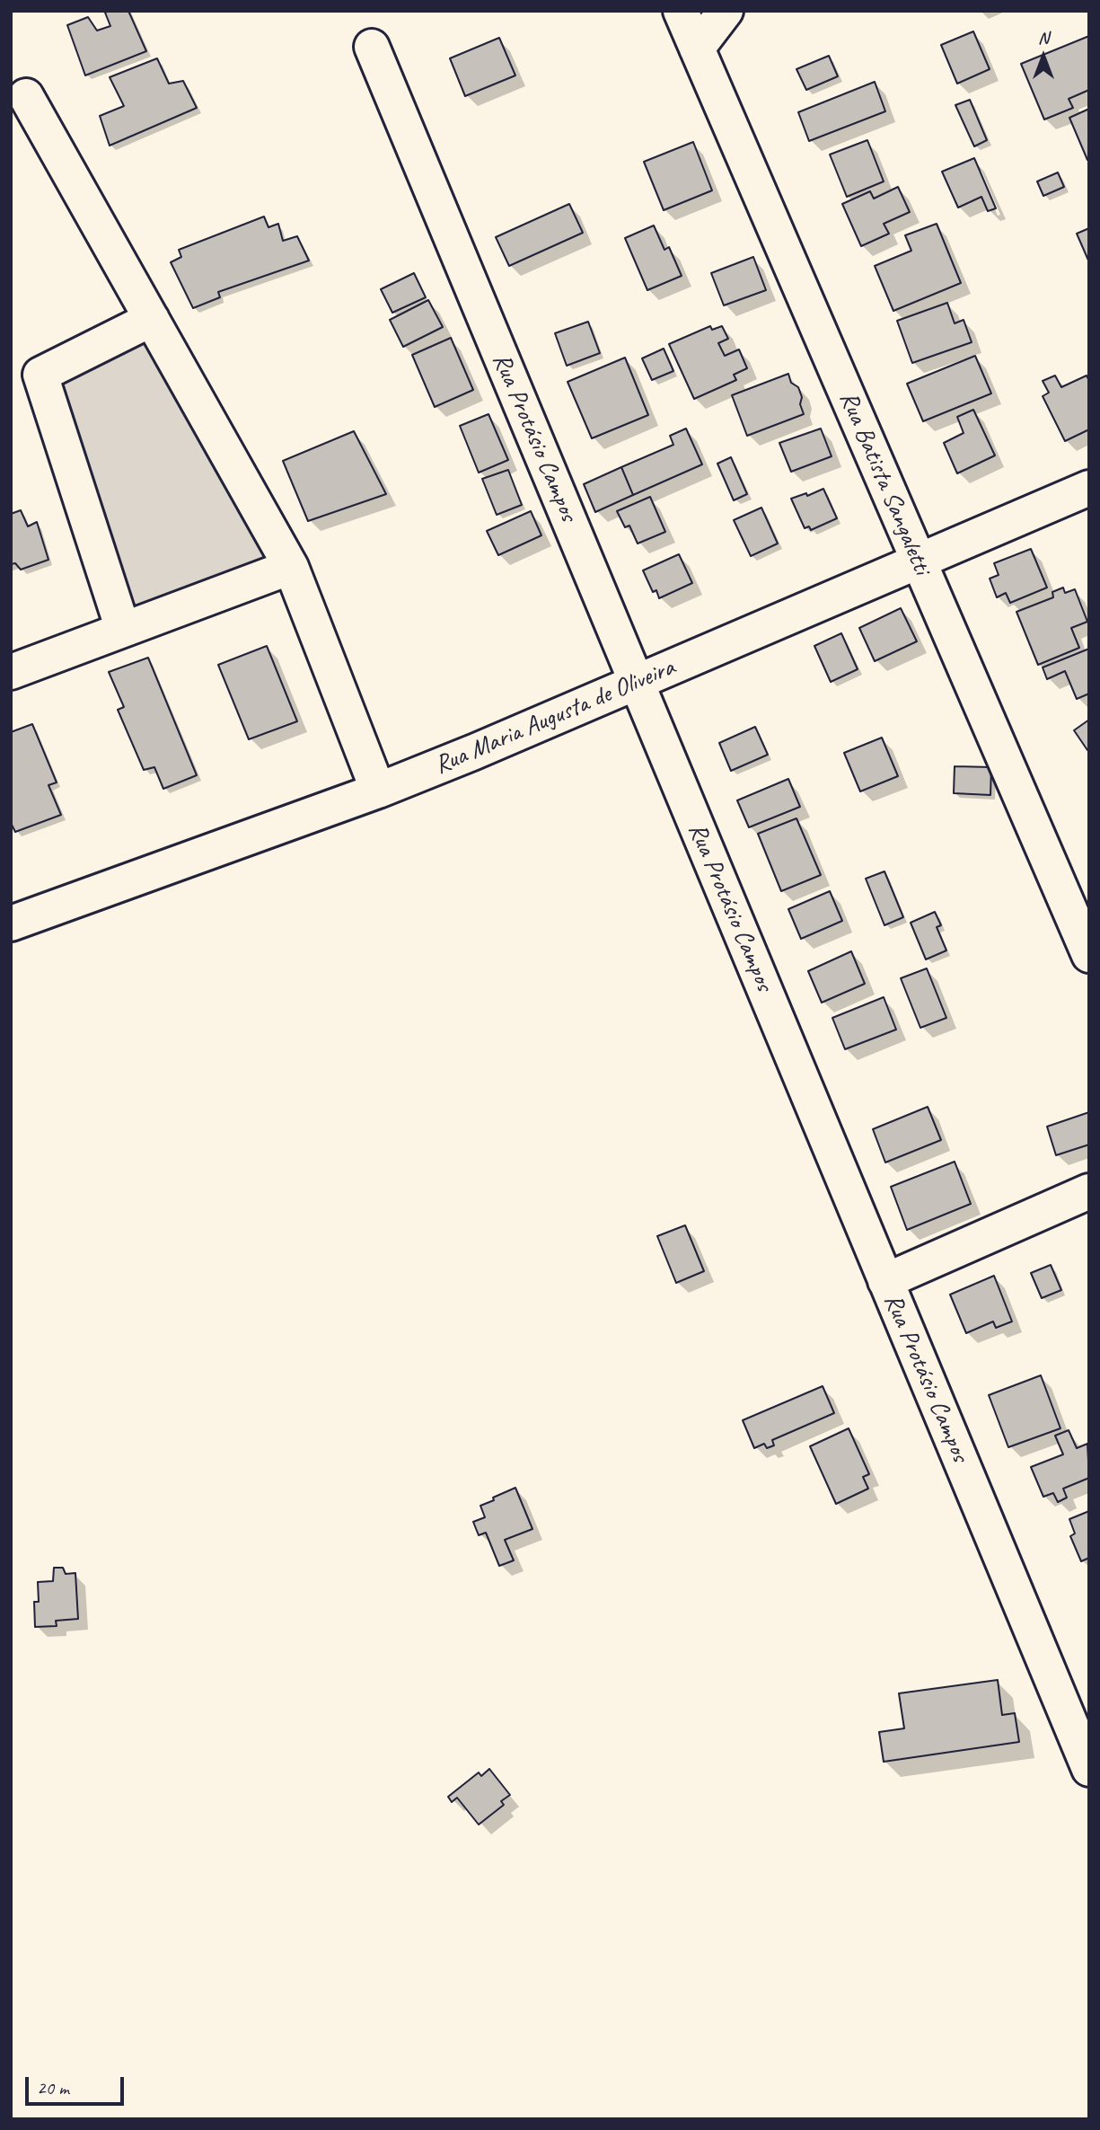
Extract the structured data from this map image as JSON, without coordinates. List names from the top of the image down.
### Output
{
  "streets": {
    "street": ["Rua Protásio Campos", "Rua Batista Sangaletti", "Rua Maria Augusta de Oliveira"]
  },
  "crossings": [
    ["Rua Protásio Campos", "Rua Maria Augusta de Oliveira"],
    ["Rua Batista Sangaletti", "Rua Maria Augusta de Oliveira"]
  ],
  "scale_bar": "20 m",
  "north": "top"
}
